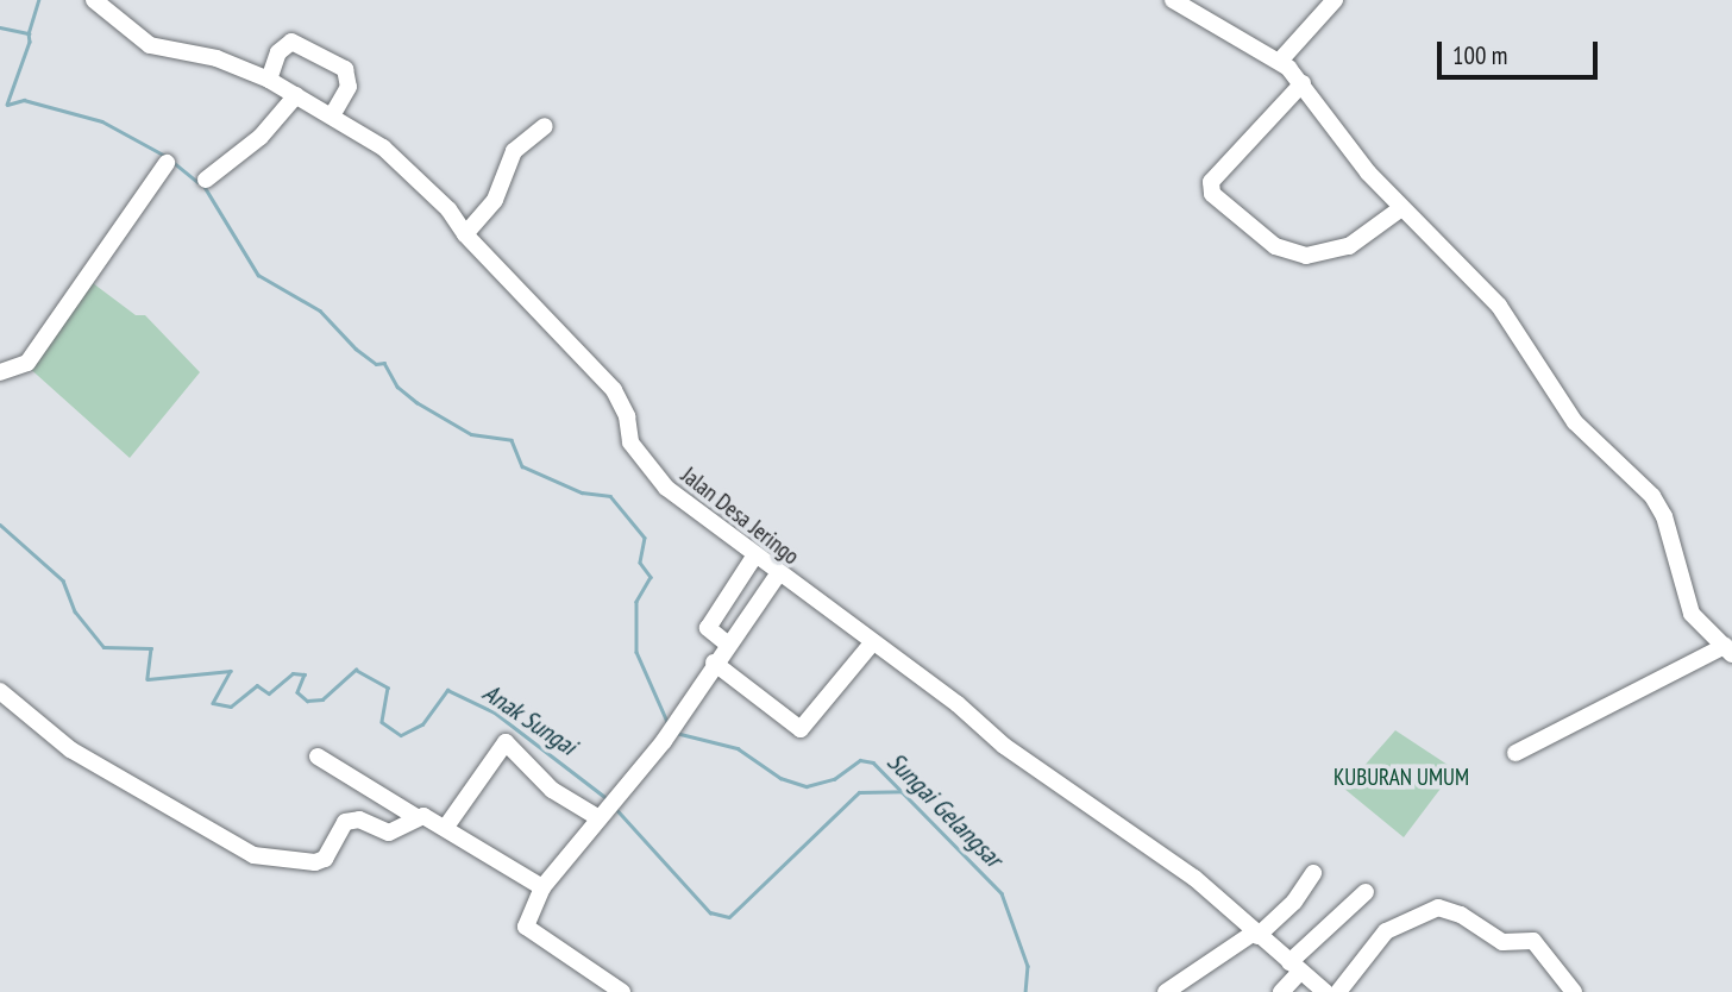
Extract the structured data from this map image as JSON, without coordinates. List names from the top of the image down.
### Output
{
  "streets": {
    "street": ["Jalan Desa Jeringo"]
  },
  "water": ["Anak Sungai", "Sungai Gelangsar"],
  "parks": ["KUBURAN UMUM"],
  "scale_bar": "100 m"
}
